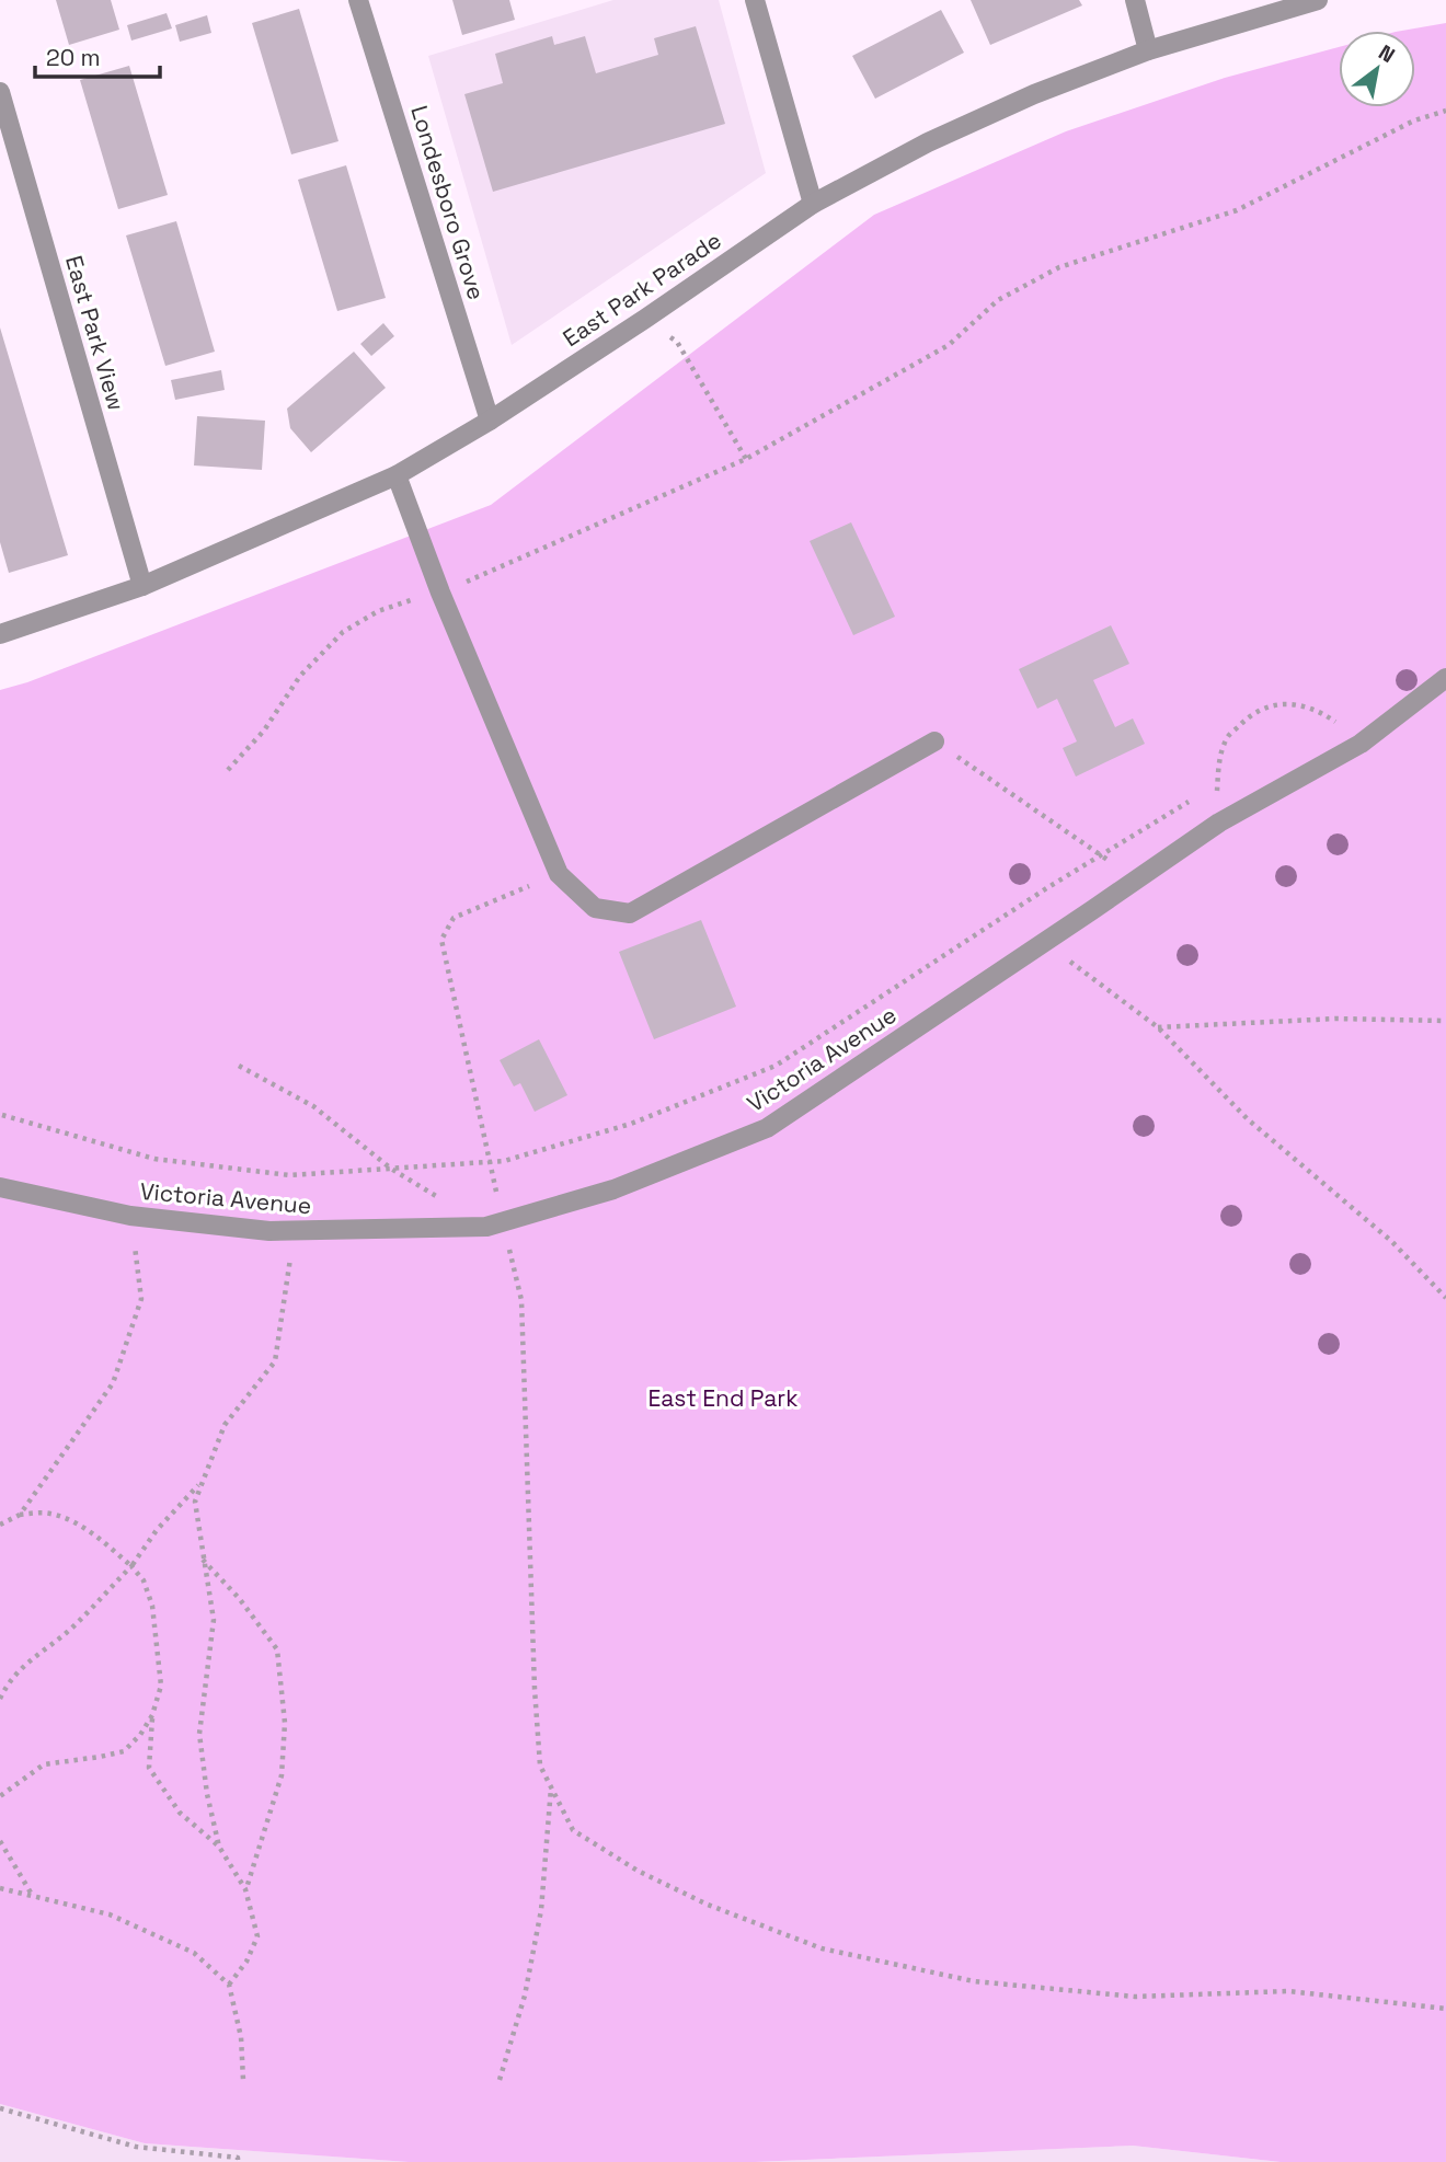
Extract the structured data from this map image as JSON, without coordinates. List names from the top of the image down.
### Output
{
  "streets": {
    "street": [
      "Londesboro Grove",
      "East Park Parade",
      "East Park View",
      "Victoria Avenue"
    ]
  },
  "crossings": [
    ["Londesboro Grove", "East Park Parade"],
    ["East Park Parade", "East Park View"]
  ],
  "parks": ["East End Park"],
  "scale_bar": "20 m",
  "north": "top right"
}
